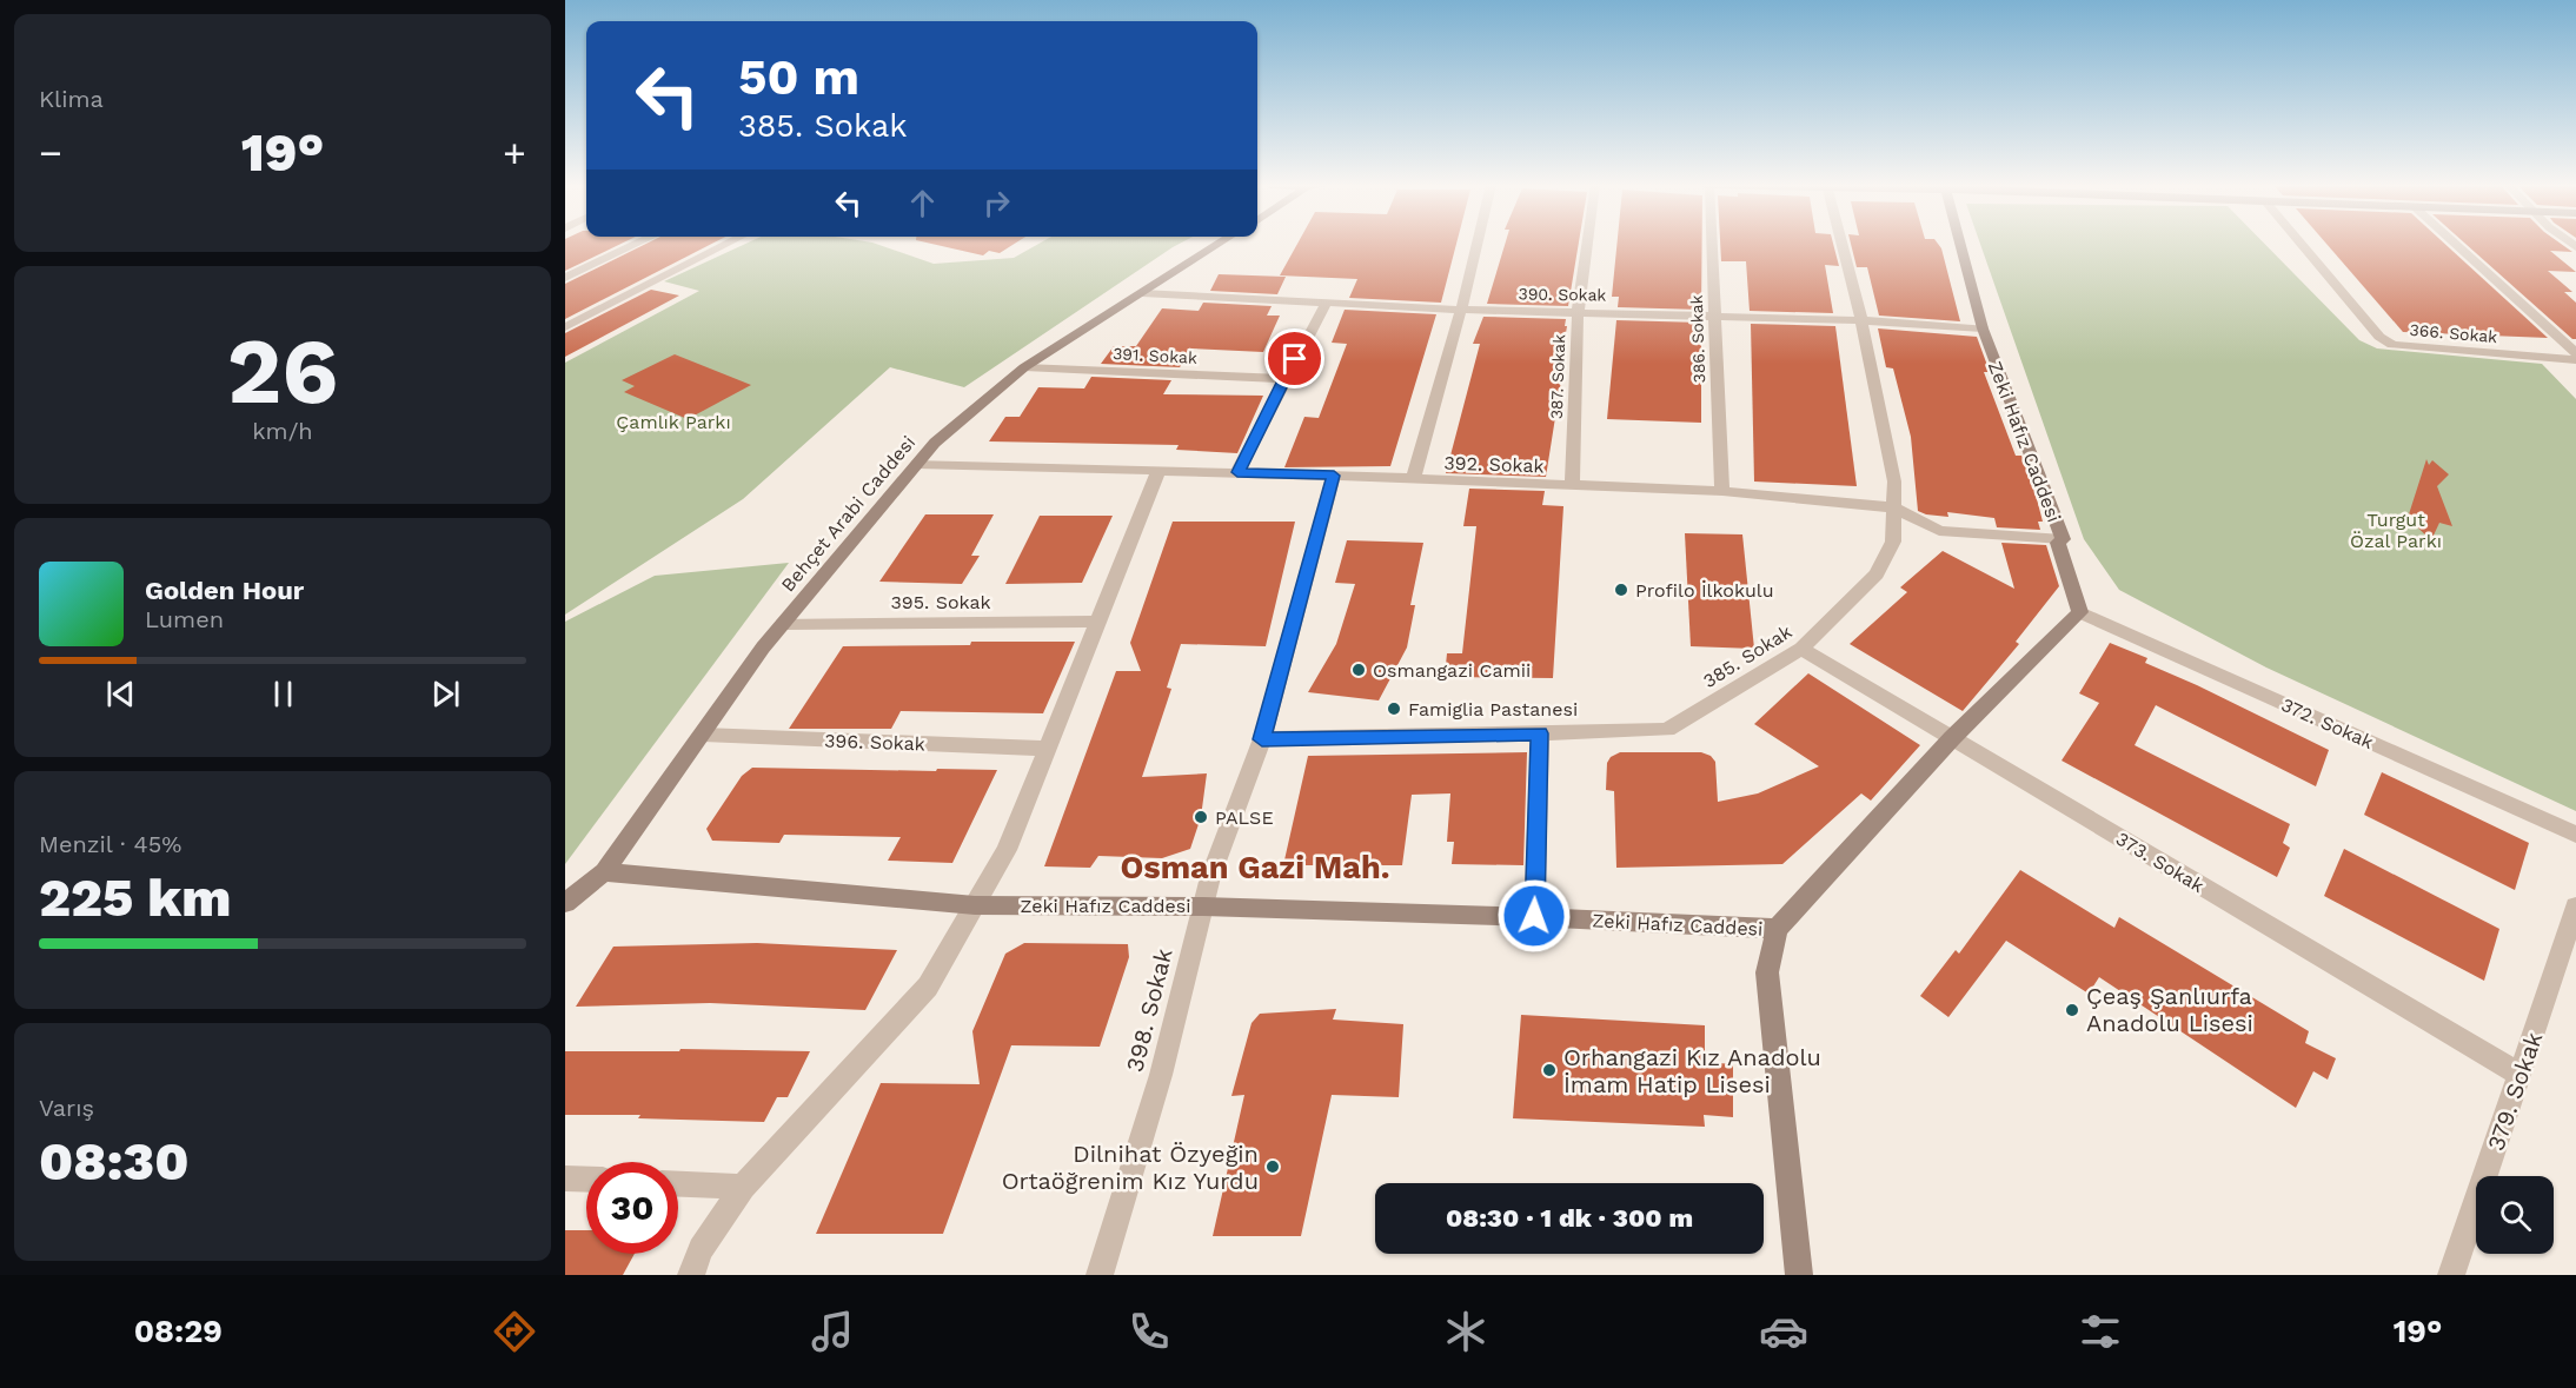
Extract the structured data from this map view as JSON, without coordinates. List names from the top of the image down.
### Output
{
  "streets": {
    "main road": ["Zeki Hafız Caddesi", "Behçet Arabi Caddesi"],
    "street": [
      "390. Sokak",
      "366. Sokak",
      "386. Sokak",
      "391. Sokak",
      "387. Sokak",
      "392. Sokak",
      "395. Sokak",
      "385. Sokak",
      "372. Sokak",
      "396. Sokak",
      "373. Sokak",
      "398. Sokak",
      "379. Sokak"
    ]
  },
  "crossings": [
    ["390. Sokak", "386. Sokak"],
    ["390. Sokak", "387. Sokak"],
    ["390. Sokak", "Zeki Hafız Caddesi"],
    ["390. Sokak", "Behçet Arabi Caddesi"],
    ["390. Sokak", "385. Sokak"],
    ["386. Sokak", "392. Sokak"],
    ["391. Sokak", "Behçet Arabi Caddesi"],
    ["387. Sokak", "392. Sokak"],
    ["Zeki Hafız Caddesi", "392. Sokak"],
    ["Zeki Hafız Caddesi", "Behçet Arabi Caddesi"],
    ["Zeki Hafız Caddesi", "372. Sokak"],
    ["Zeki Hafız Caddesi", "373. Sokak"],
    ["Zeki Hafız Caddesi", "398. Sokak"],
    ["392. Sokak", "Behçet Arabi Caddesi"],
    ["392. Sokak", "385. Sokak"],
    ["392. Sokak", "398. Sokak"],
    ["Behçet Arabi Caddesi", "395. Sokak"],
    ["Behçet Arabi Caddesi", "396. Sokak"],
    ["385. Sokak", "373. Sokak"],
    ["385. Sokak", "398. Sokak"],
    ["373. Sokak", "379. Sokak"]
  ],
  "districts": ["Osman Gazi Mah."],
  "parks": ["Çamlık Parkı", "Turgut Özal Parkı"],
  "places": [
    "Profilo İlkokulu",
    "Osmangazi Camii",
    "Famiglia Pastanesi",
    "PALSE",
    "Çeaş Şanlıurfa Anadolu Lisesi",
    "Orhangazi Kız Anadolu İmam Hatip Lisesi",
    "Dilnihat Özyeğin Ortaöğrenim Kız Yurdu"
  ],
  "page": {
    "tile": [
      "Klima",
      ["26", "km/h"],
      ["Menzil · 45%", "225 km"],
      ["Varış", "08:30"]
    ],
    "turn": ["50 m", "385. Sokak"],
    "heat": ["−", "19°", "+"],
    "song": ["Golden Hour", "Lumen"],
    "limit": "30",
    "trip": "08:30 · 1 dk · 300 m",
    "tabs": ["08:29", "19°"]
  }
}
